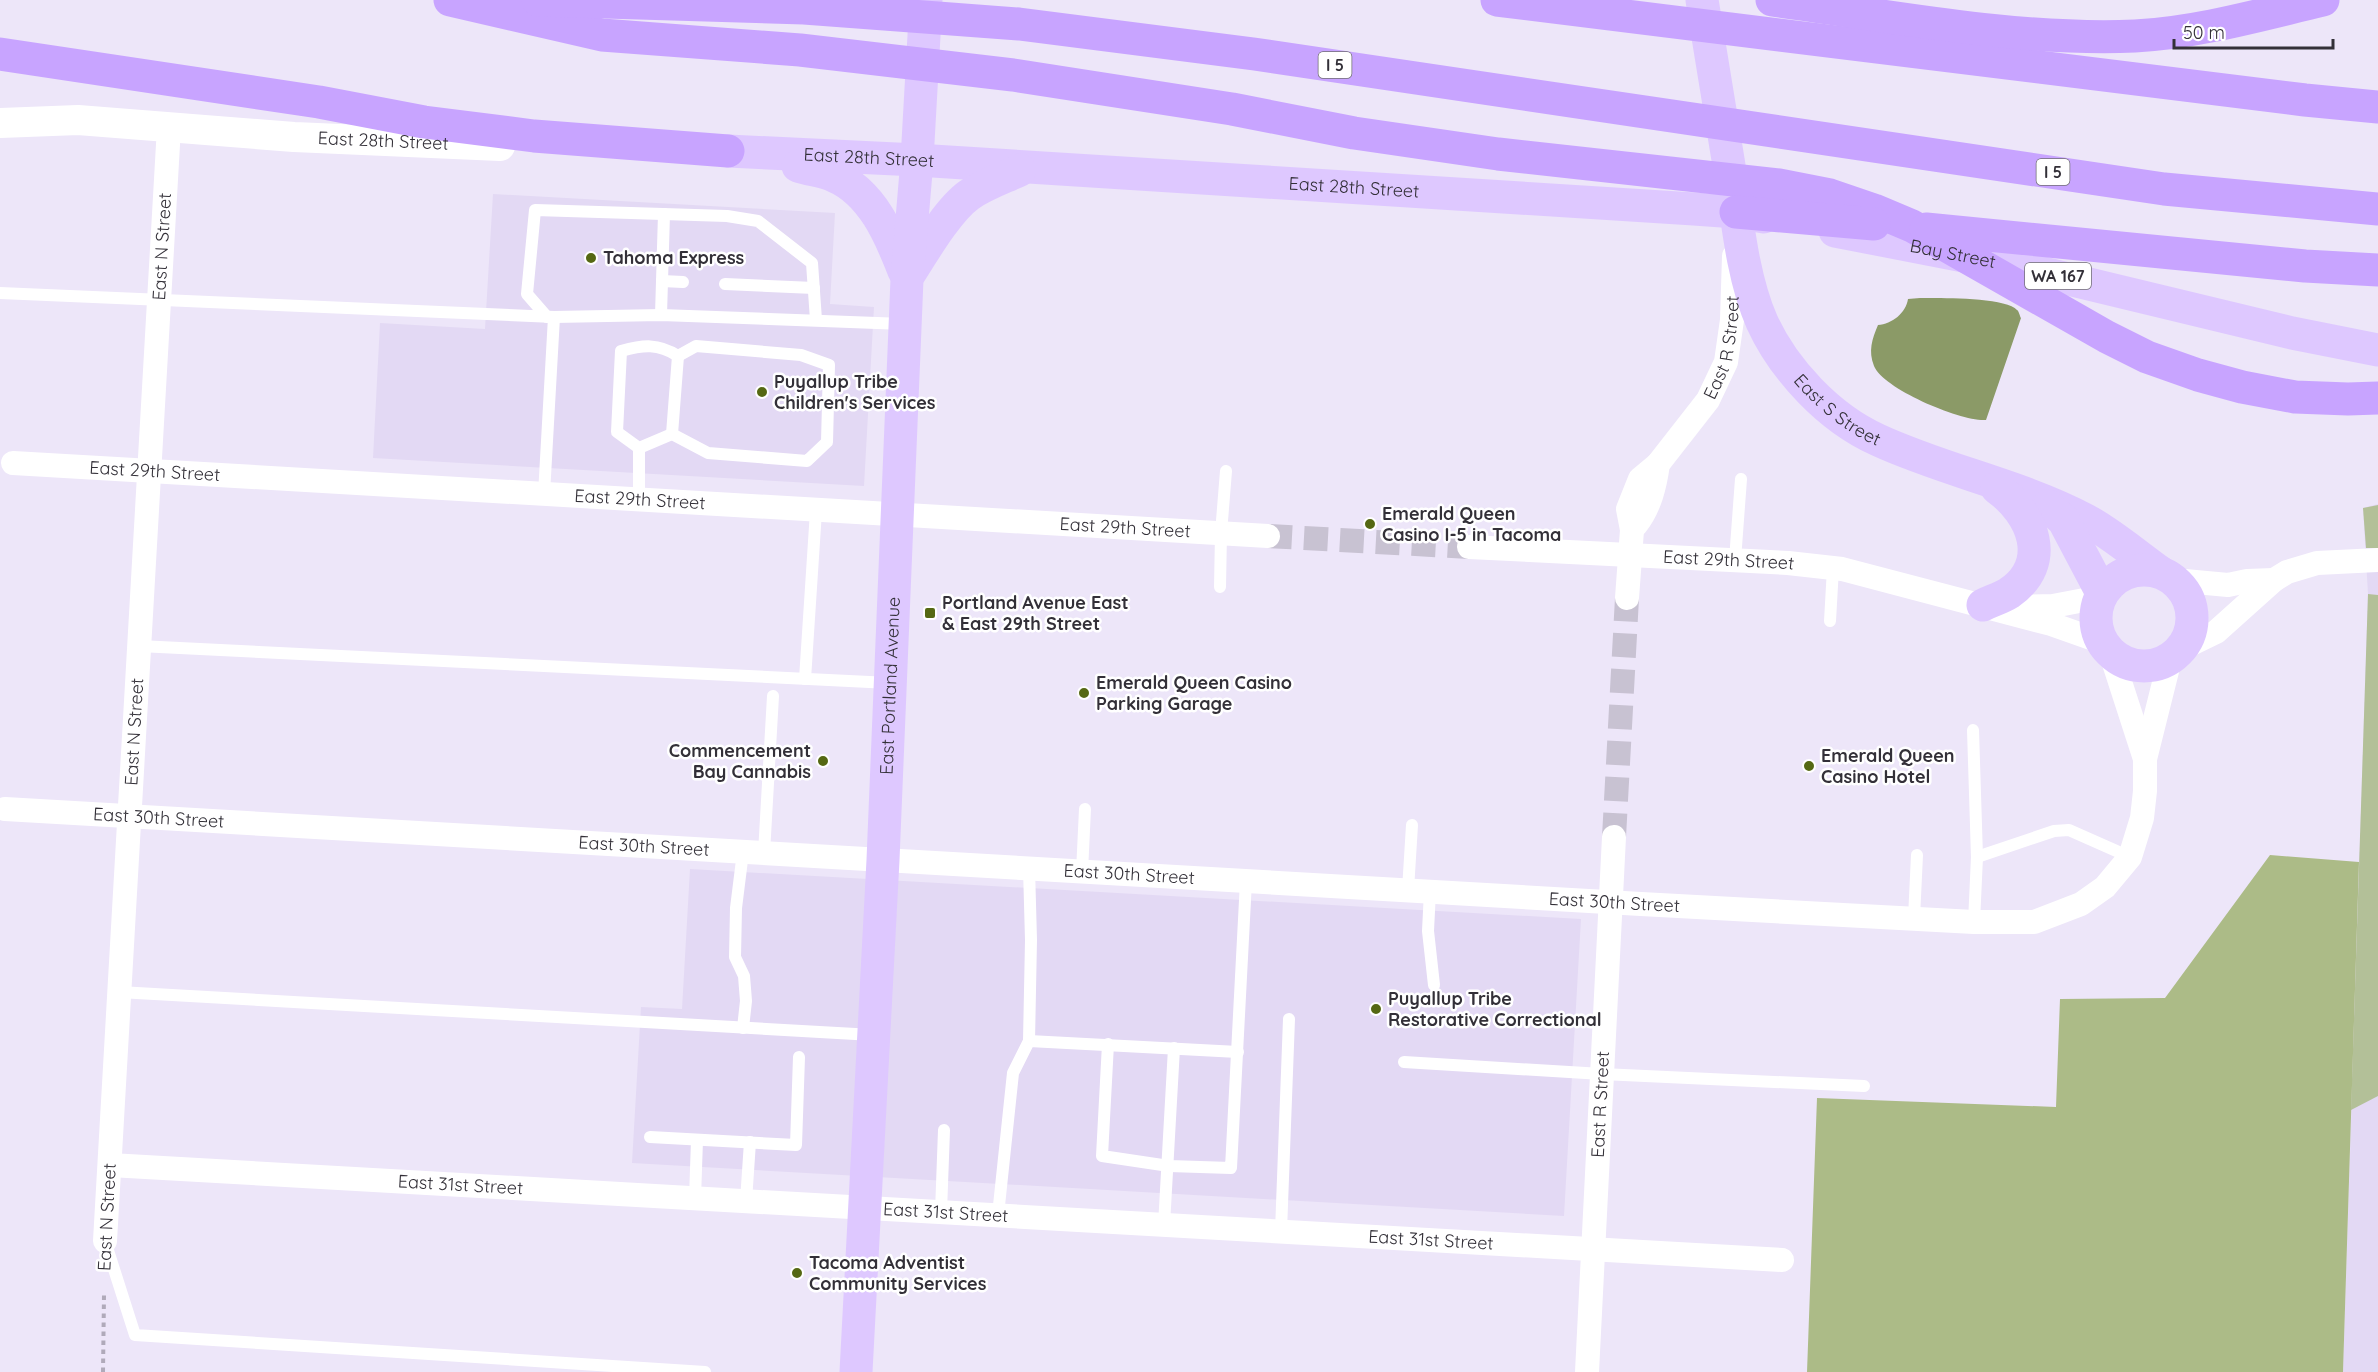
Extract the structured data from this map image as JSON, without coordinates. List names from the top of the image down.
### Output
{
  "streets": {
    "highway": ["I 5"],
    "main road": [
      "East 28th Street",
      "Bay Street",
      "WA 167",
      "East S Street",
      "East Portland Avenue"
    ],
    "street": [
      "East N Street",
      "East R Street",
      "East 29th Street",
      "East 30th Street",
      "East 31st Street"
    ]
  },
  "crossings": [
    ["East 28th Street", "East N Street"],
    ["East 28th Street", "Bay Street"],
    ["East 28th Street", "East R Street"],
    ["East 28th Street", "East S Street"],
    ["East 28th Street", "East Portland Avenue"],
    ["East N Street", "East 29th Street"],
    ["East N Street", "East 30th Street"],
    ["East N Street", "East 31st Street"],
    ["Bay Street", "East R Street"],
    ["Bay Street", "East S Street"],
    ["East R Street", "East S Street"],
    ["East R Street", "East 29th Street"],
    ["East R Street", "East 30th Street"],
    ["East R Street", "East 31st Street"],
    ["East S Street", "East 29th Street"],
    ["East S Street", "East 30th Street"],
    ["East 29th Street", "East Portland Avenue"],
    ["East 29th Street", "East 30th Street"],
    ["East Portland Avenue", "East 30th Street"],
    ["East Portland Avenue", "East 31st Street"]
  ],
  "places": {
    "other": [
      "Tahoma Express",
      "Puyallup Tribe Children's Services",
      "Emerald Queen Casino I-5 in Tacoma",
      "Emerald Queen Casino Parking Garage",
      "Commencement Bay Cannabis",
      "Emerald Queen Casino Hotel",
      "Puyallup Tribe Restorative Correctional",
      "Tacoma Adventist Community Services"
    ],
    "transit": ["Portland Avenue East & East 29th Street"]
  },
  "scale_bar": "50 m"
}
